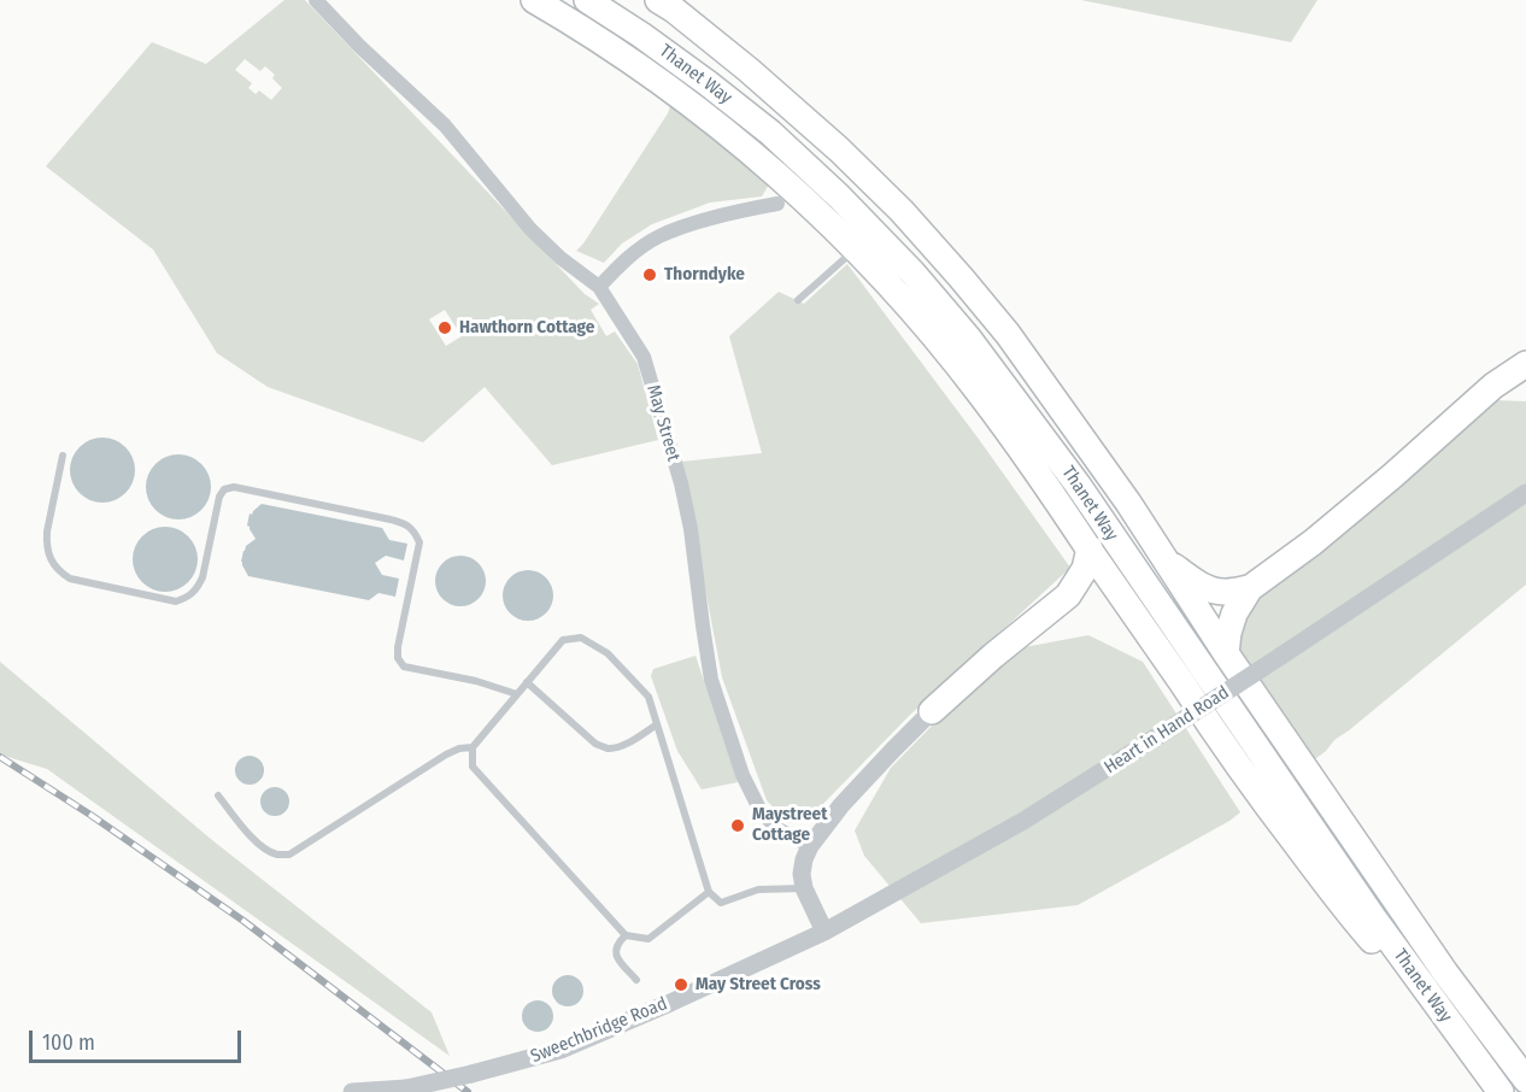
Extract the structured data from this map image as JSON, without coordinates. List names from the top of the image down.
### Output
{
  "streets": {
    "highway": ["Thanet Way"],
    "street": ["May Street", "Heart in Hand Road", "Sweechbridge Road"]
  },
  "crossings": [
    ["Heart in Hand Road", "Sweechbridge Road"]
  ],
  "places": [
    "Thorndyke",
    "Hawthorn Cottage",
    "Maystreet Cottage",
    "May Street Cross"
  ],
  "scale_bar": "100 m"
}
